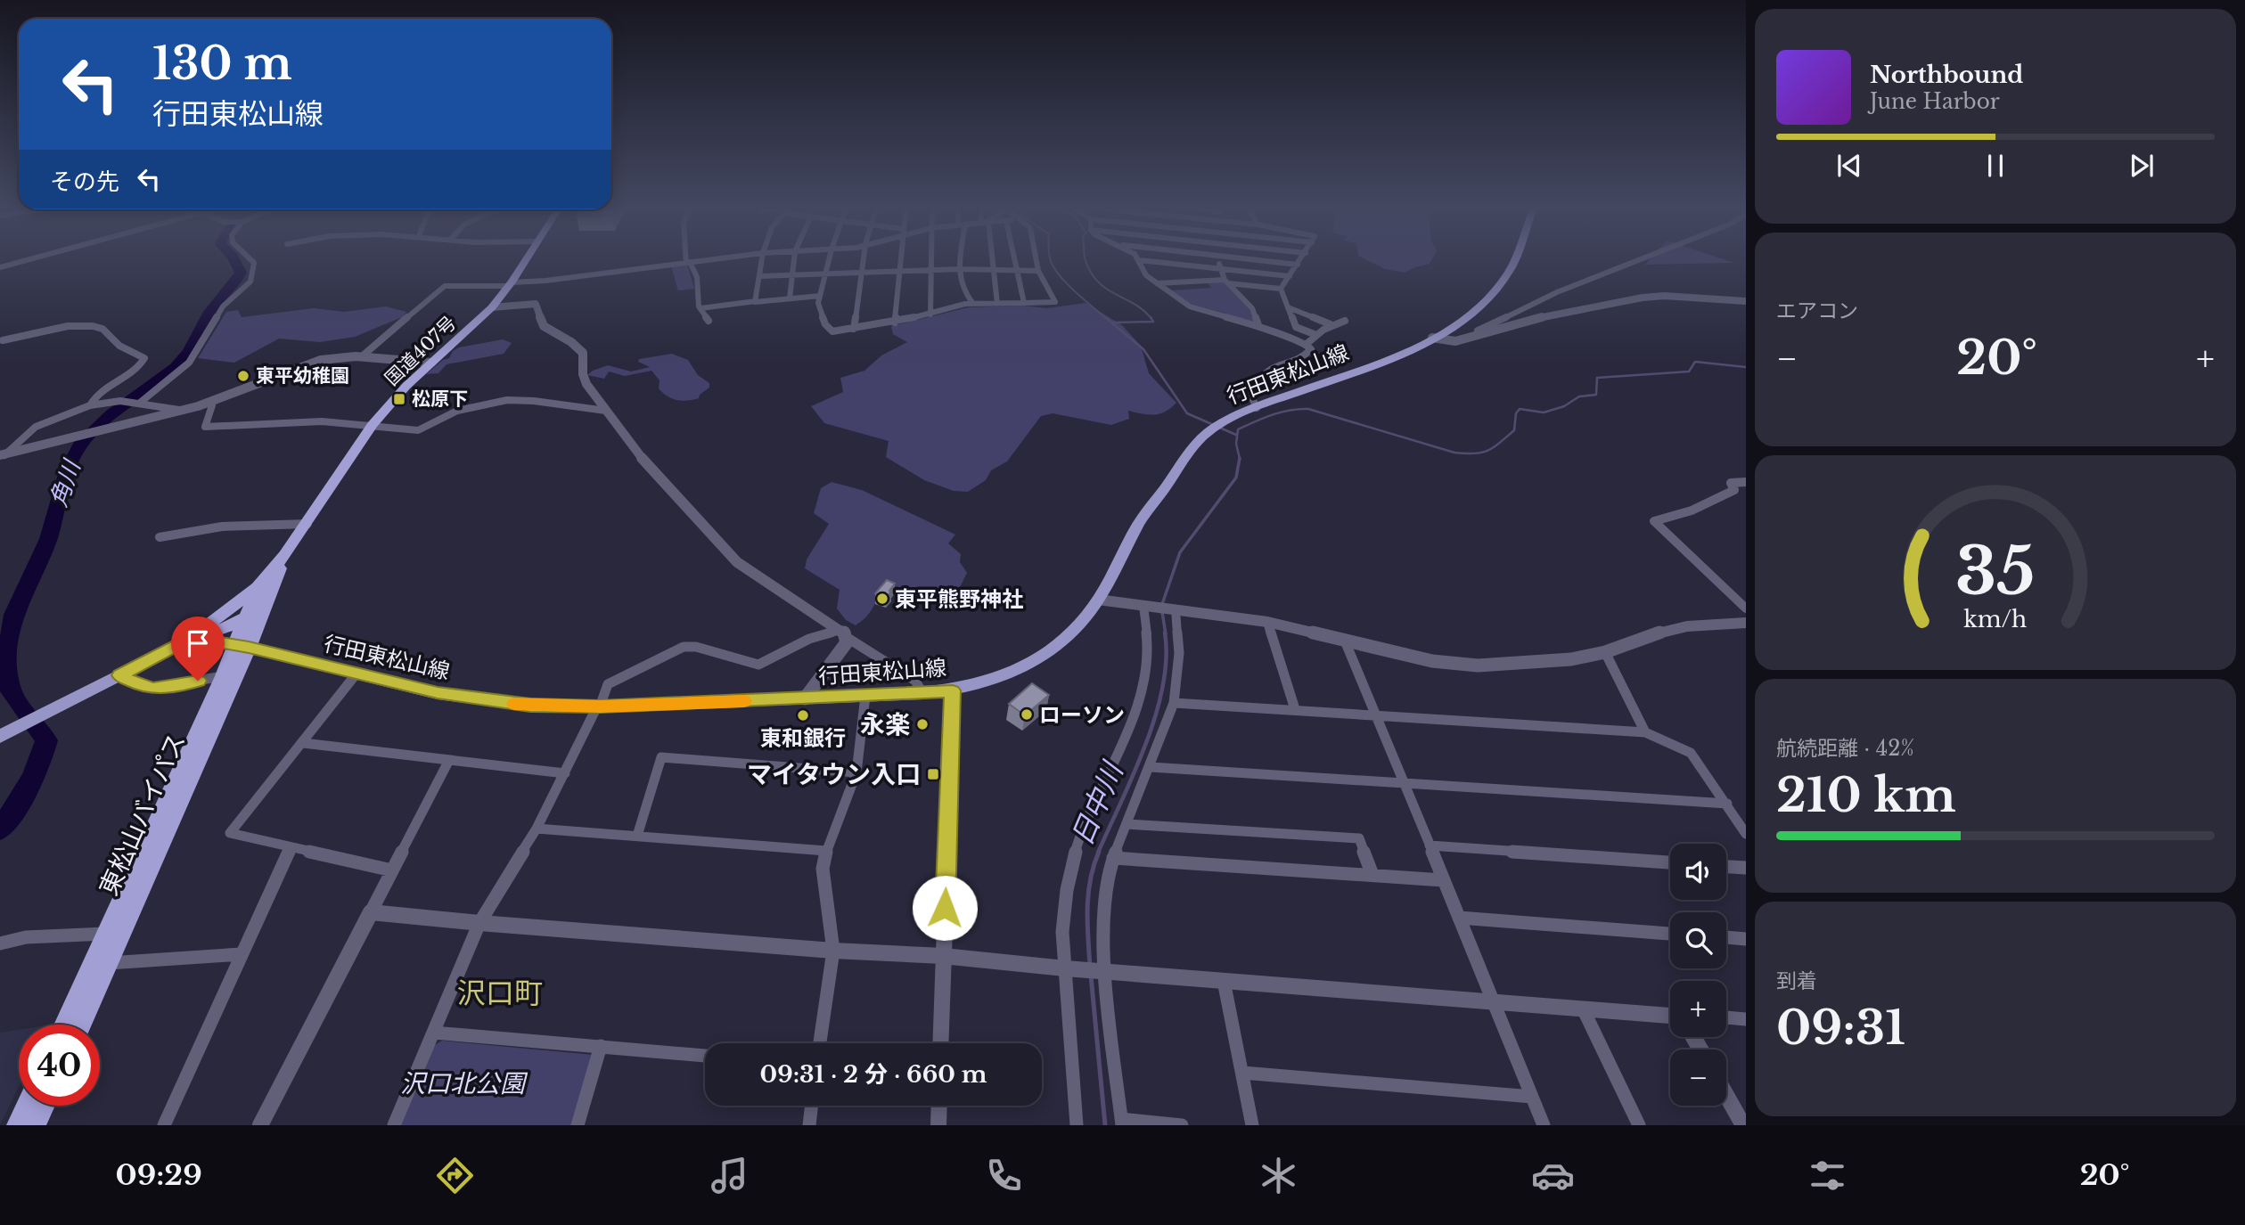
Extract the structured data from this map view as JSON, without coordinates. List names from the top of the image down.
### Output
{
  "streets": {
    "highway": ["国道407号", "東松山バイパス"],
    "main road": ["行田東松山線"]
  },
  "crossings": [
    ["国道407号", "東松山バイパス"],
    ["行田東松山線", "東松山バイパス"]
  ],
  "districts": ["沢口町"],
  "water": ["角川", "日中川"],
  "parks": ["沢口北公園"],
  "places": {
    "other": [
      "東平幼稚園",
      "東平熊野神社",
      "ローソン",
      "東和銀行",
      "永楽"
    ],
    "transit": ["松原下", "マイタウン入口"]
  },
  "page": {
    "turn": ["130 m", "行田東松山線"],
    "song": ["Northbound", "June Harbor"],
    "then": "その先",
    "tile": [
      "エアコン",
      ["航続距離 · 42%", "210 km"],
      ["到着", "09:31"]
    ],
    "heat": ["−", "20°", "+"],
    "map_buttons": ["+", "−"],
    "limit": "40",
    "trip": "09:31 · 2 分 · 660 m",
    "tabs": ["09:29", "20°"],
    "gauge": ["35", "km/h"]
  }
}
